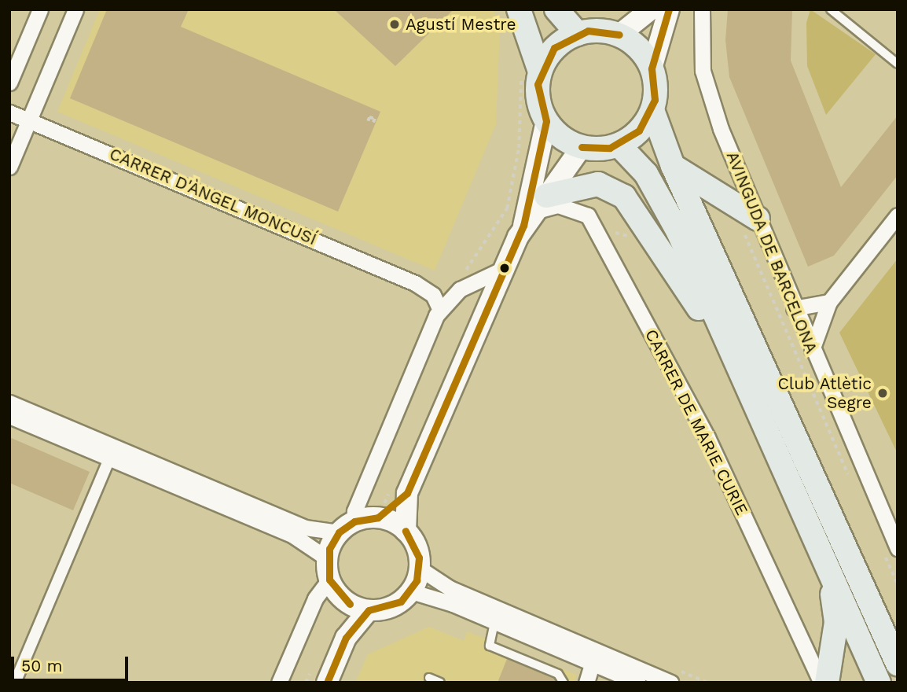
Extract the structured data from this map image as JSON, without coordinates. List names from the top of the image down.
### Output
{
  "streets": {
    "street": ["CARRER D'ÀNGEL MONCUSÍ", "AVINGUDA DE BARCELONA", "CARRER DE MARIE CURIE"]
  },
  "places": ["Agustí Mestre", "Club Atlètic Segre"],
  "scale_bar": "50 m"
}
